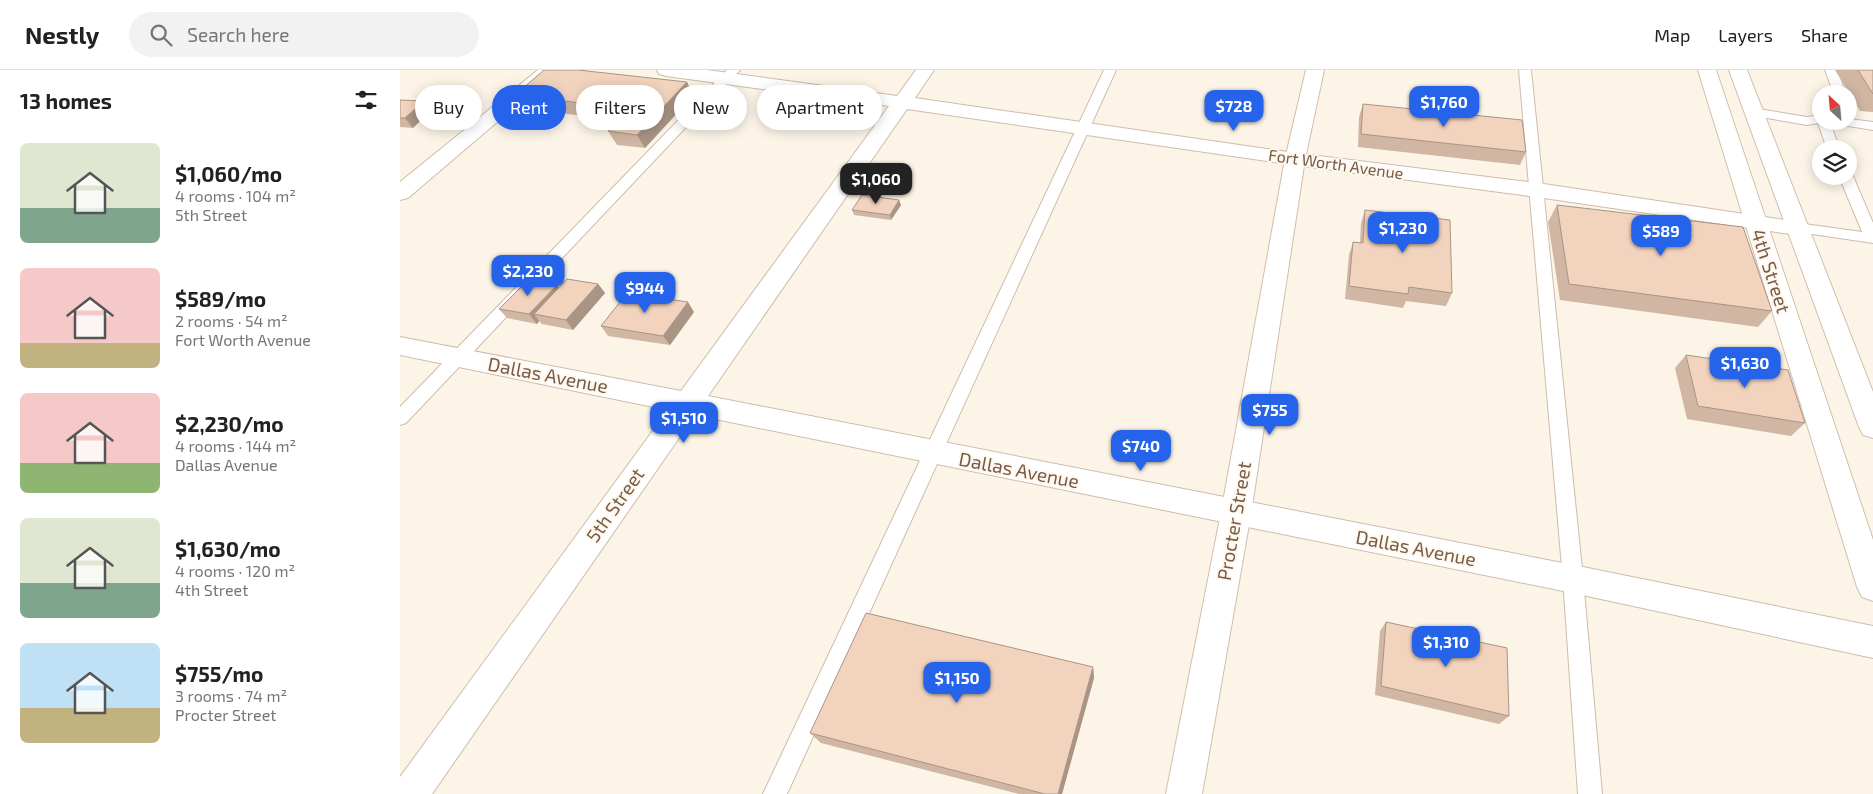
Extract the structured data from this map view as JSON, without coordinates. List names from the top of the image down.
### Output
{
  "streets": {
    "street": [
      "Fort Worth Avenue",
      "4th Street",
      "Dallas Avenue",
      "5th Street",
      "Procter Street"
    ]
  },
  "crossings": [
    ["Fort Worth Avenue", "4th Street"],
    ["Fort Worth Avenue", "5th Street"],
    ["Fort Worth Avenue", "Procter Street"],
    ["Dallas Avenue", "5th Street"],
    ["Dallas Avenue", "Procter Street"]
  ],
  "north": "top left",
  "page": {
    "header": "Nestly",
    "search": "Search here",
    "nav": ["Map", "Layers", "Share"],
    "heading": "13 homes",
    "chip": [
      "Buy",
      "Rent",
      "Filters",
      "New",
      "Apartment"
    ],
    "price": [
      "$1,760",
      "$728",
      "$1,060",
      "$1,230",
      "$589",
      "$2,230",
      "$944",
      "$1,630",
      "$755",
      "$1,510",
      "$740",
      "$1,310",
      "$1,150"
    ],
    "list": [
      {
        "name": "$1,060/mo",
        "note": "4 rooms · 104 m² · 5th Street"
      },
      {
        "name": "$589/mo",
        "note": "2 rooms · 54 m² · Fort Worth Avenue"
      },
      {
        "name": "$2,230/mo",
        "note": "4 rooms · 144 m² · Dallas Avenue"
      },
      {
        "name": "$1,630/mo",
        "note": "4 rooms · 120 m² · 4th Street"
      },
      {
        "name": "$755/mo",
        "note": "3 rooms · 74 m² · Procter Street"
      }
    ]
  }
}
